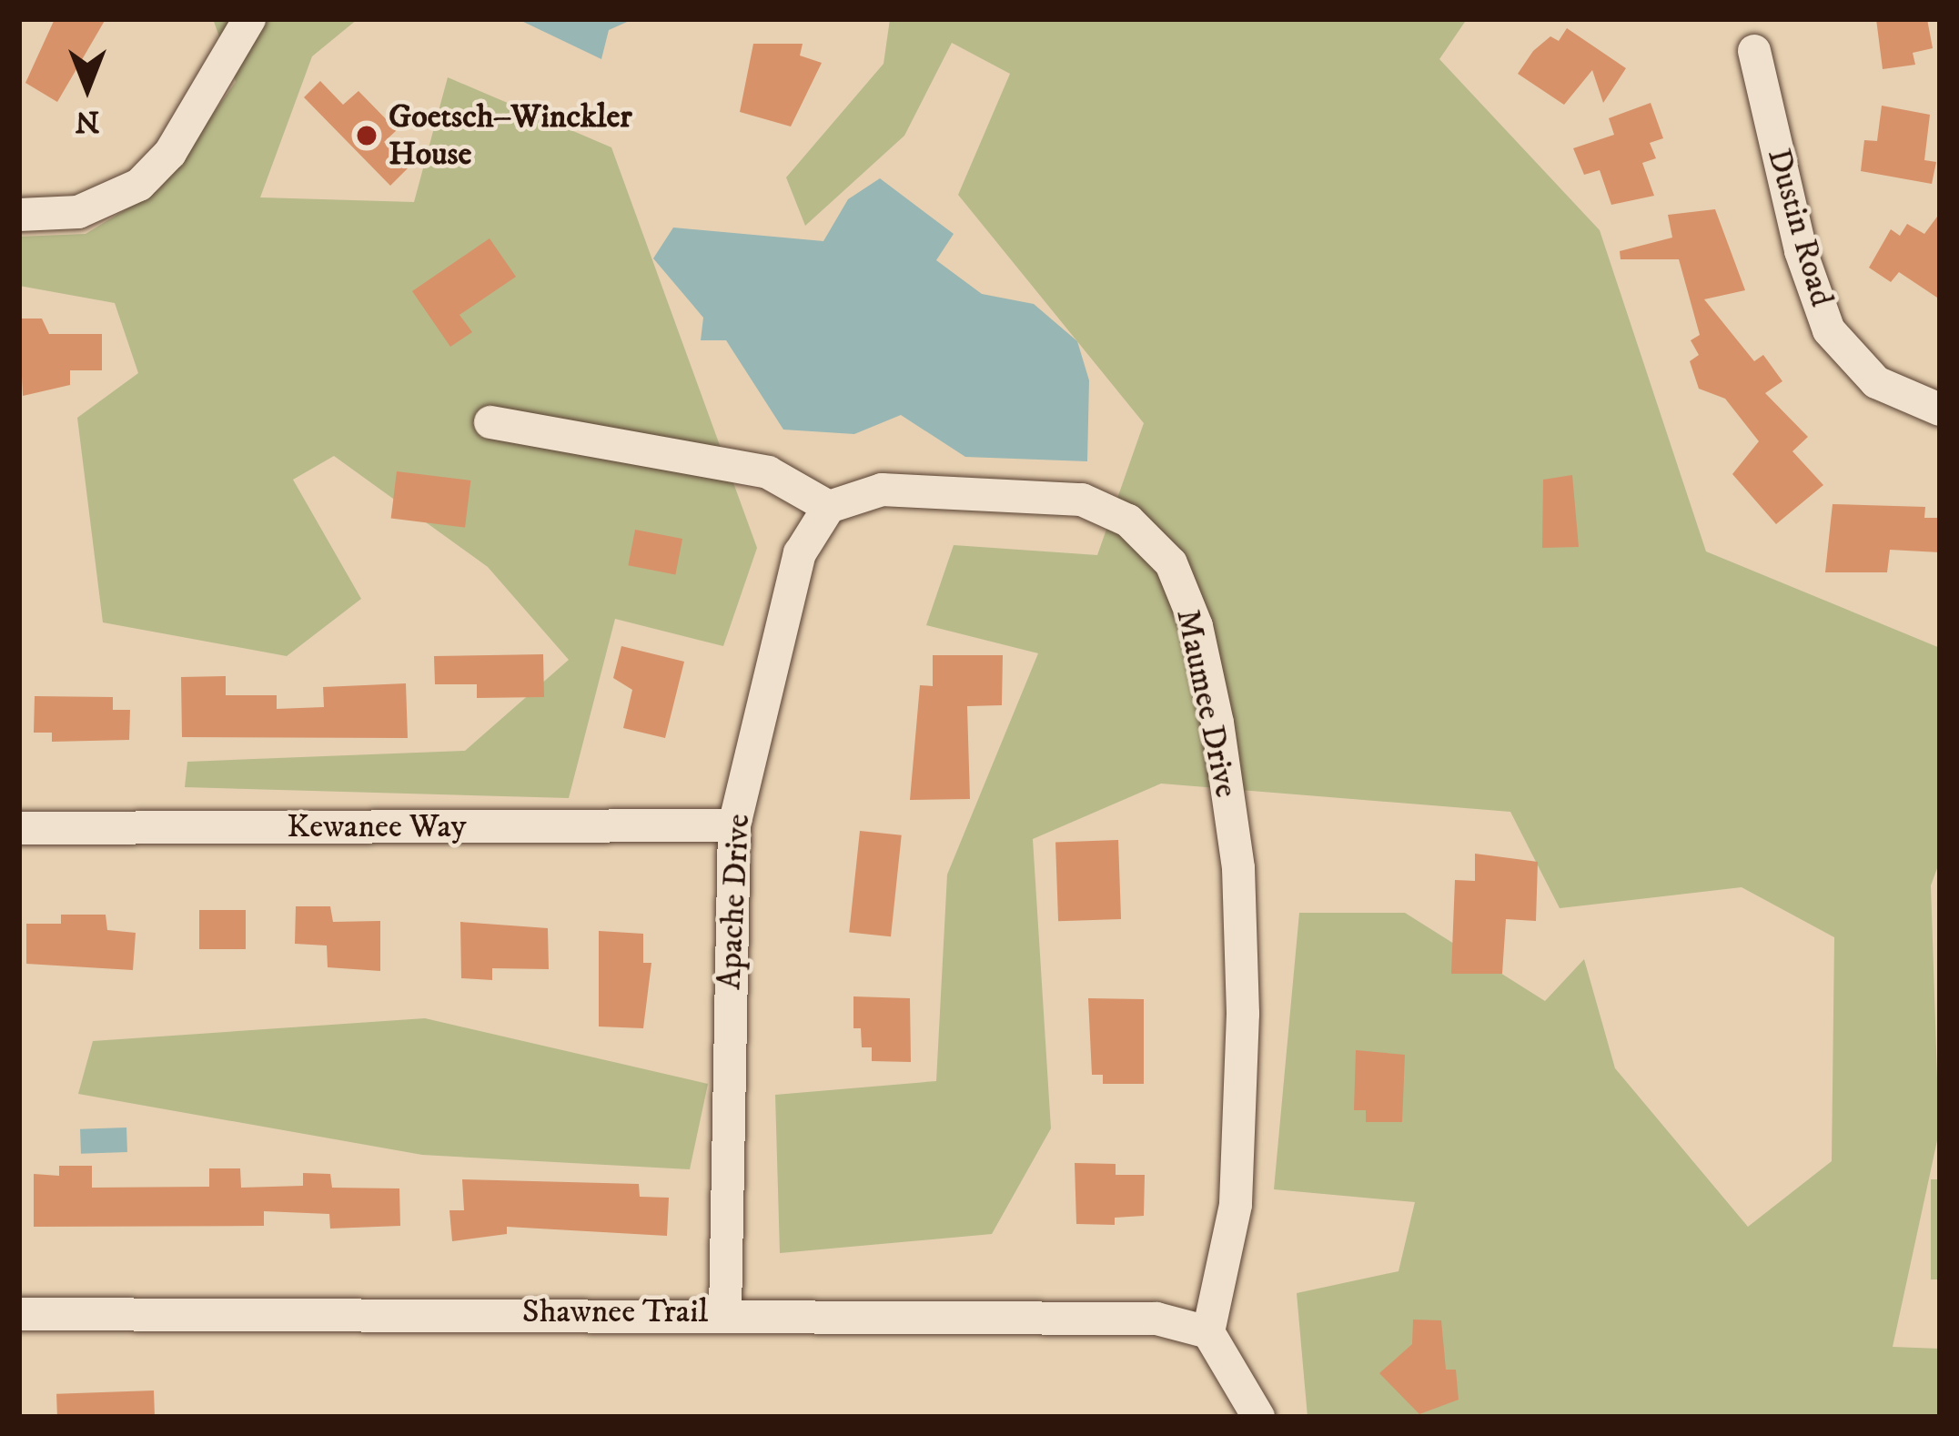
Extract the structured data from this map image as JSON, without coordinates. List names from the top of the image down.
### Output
{
  "streets": {
    "street": [
      "Dustin Road",
      "Maumee Drive",
      "Kewanee Way",
      "Apache Drive",
      "Shawnee Trail"
    ]
  },
  "crossings": [
    ["Maumee Drive", "Apache Drive"],
    ["Maumee Drive", "Shawnee Trail"],
    ["Kewanee Way", "Apache Drive"],
    ["Apache Drive", "Shawnee Trail"]
  ],
  "places": ["Goetsch–Winckler House"],
  "north": "bottom"
}
